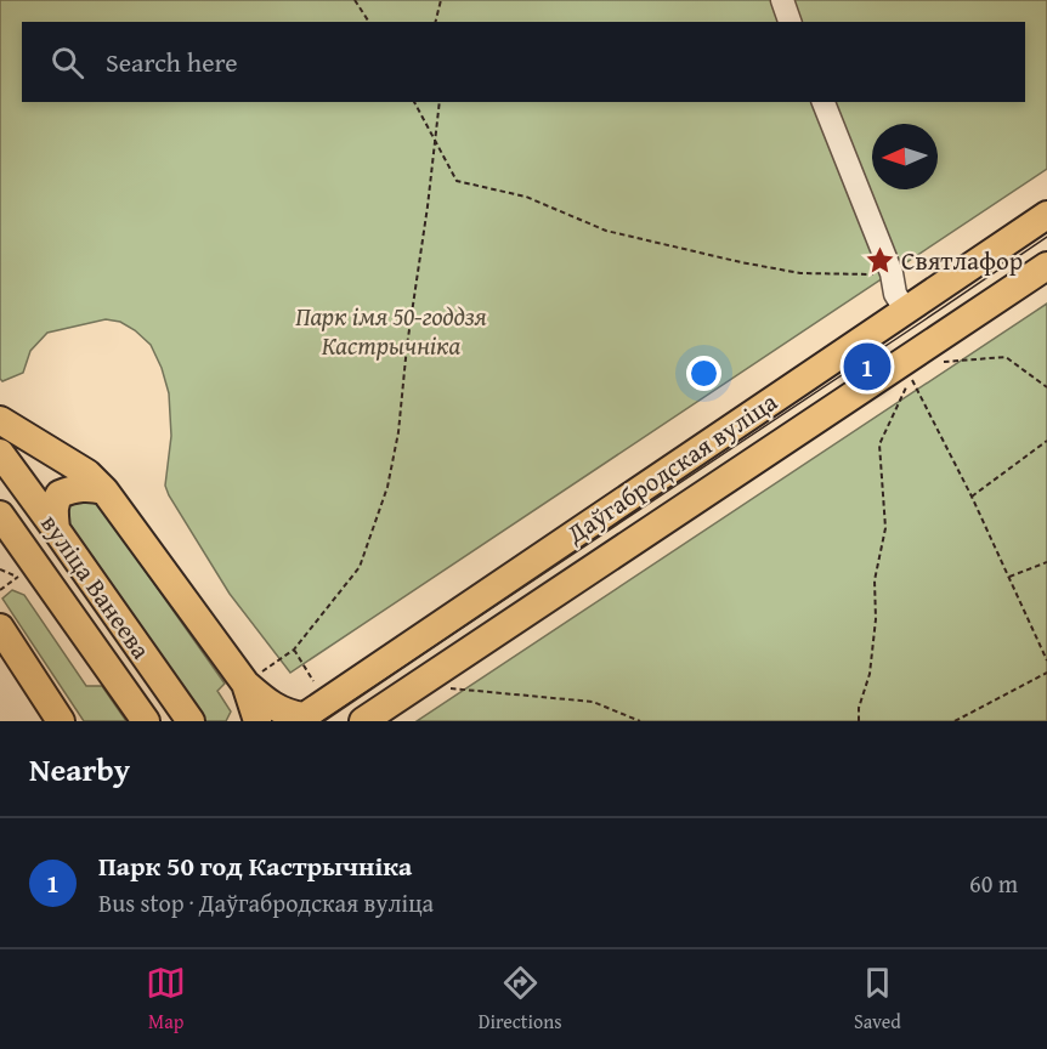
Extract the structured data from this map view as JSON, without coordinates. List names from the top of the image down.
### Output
{
  "streets": {
    "main road": ["Даўгабродская вуліца", "вуліца Ванеева"]
  },
  "parks": ["Парк імя 50-годдзя Кастрычніка"],
  "places": {
    "place": ["Святлафор"]
  },
  "north": "left",
  "page": {
    "search": "Search here",
    "pins": "1",
    "heading": "Nearby",
    "list": [
      {
        "mark": "1",
        "name": "Парк 50 год Кастрычніка",
        "note": "Bus stop · Даўгабродская вуліца",
        "value": "60 m"
      }
    ],
    "nav": ["Map", "Directions", "Saved"]
  }
}
